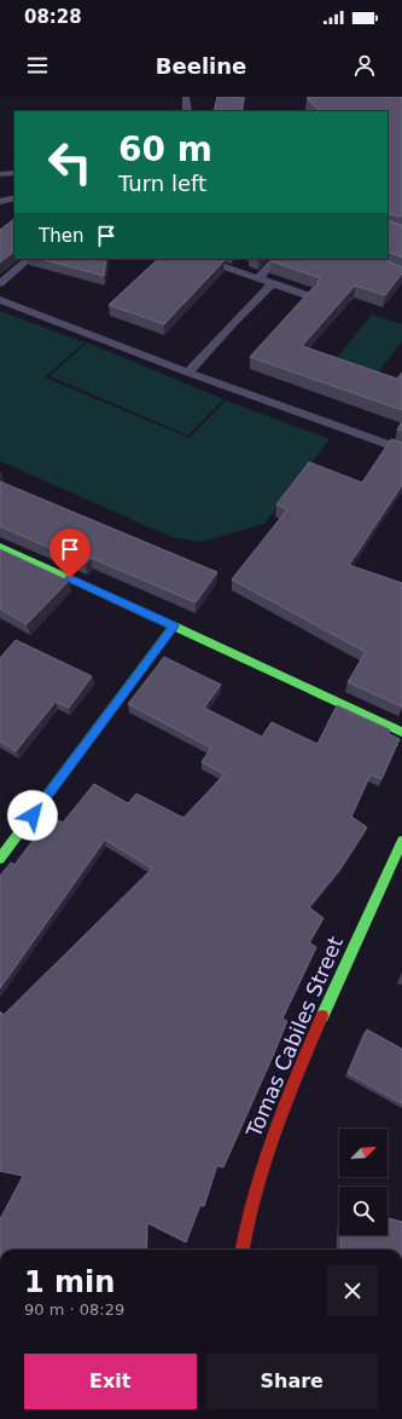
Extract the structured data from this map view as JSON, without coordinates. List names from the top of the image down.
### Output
{
  "streets": {
    "street": ["Tomas Cabiles Street"]
  },
  "north": "top right",
  "page": {
    "status": "08:28",
    "header": "Beeline",
    "turn": ["60 m", "Turn left"],
    "then": "Then",
    "heading": ["1 min", "90 m · 08:29"],
    "buttons": ["Exit", "Share"]
  }
}
